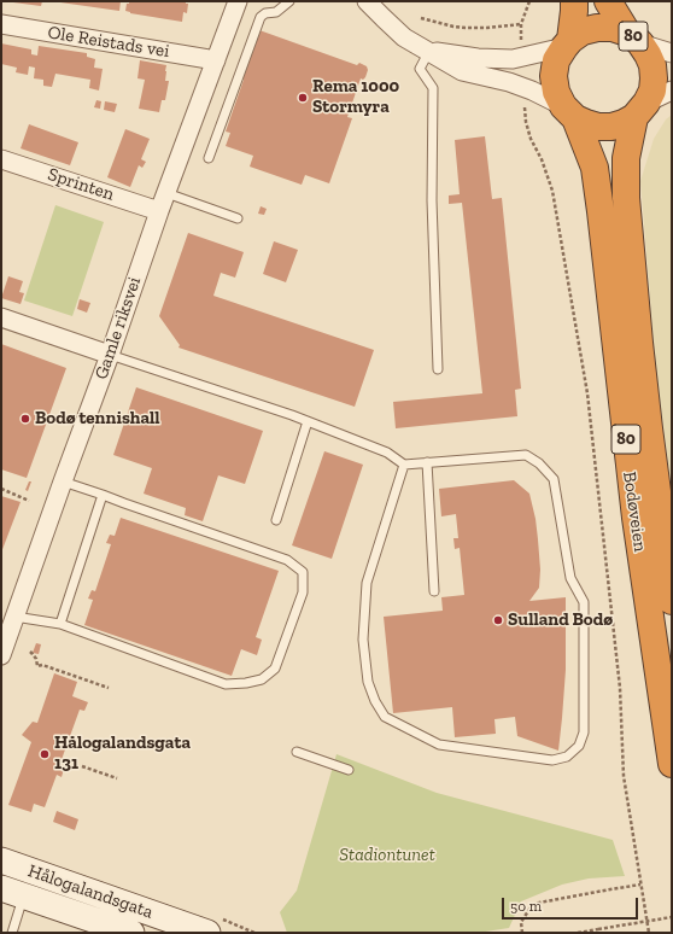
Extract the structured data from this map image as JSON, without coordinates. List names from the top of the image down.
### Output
{
  "streets": {
    "highway": ["80", "Bodøveien"],
    "street": [
      "Ole Reistads vei",
      "Sprinten",
      "Gamle riksvei",
      "Hålogalandsgata"
    ]
  },
  "crossings": [
    ["80", "Bodøveien"],
    ["Ole Reistads vei", "Gamle riksvei"],
    ["Sprinten", "Gamle riksvei"]
  ],
  "parks": ["Stadiontunet"],
  "places": [
    "Rema 1000 Stormyra",
    "Bodø tennishall",
    "Sulland Bodø",
    "Hålogalandsgata 131"
  ],
  "scale_bar": "50 m"
}
